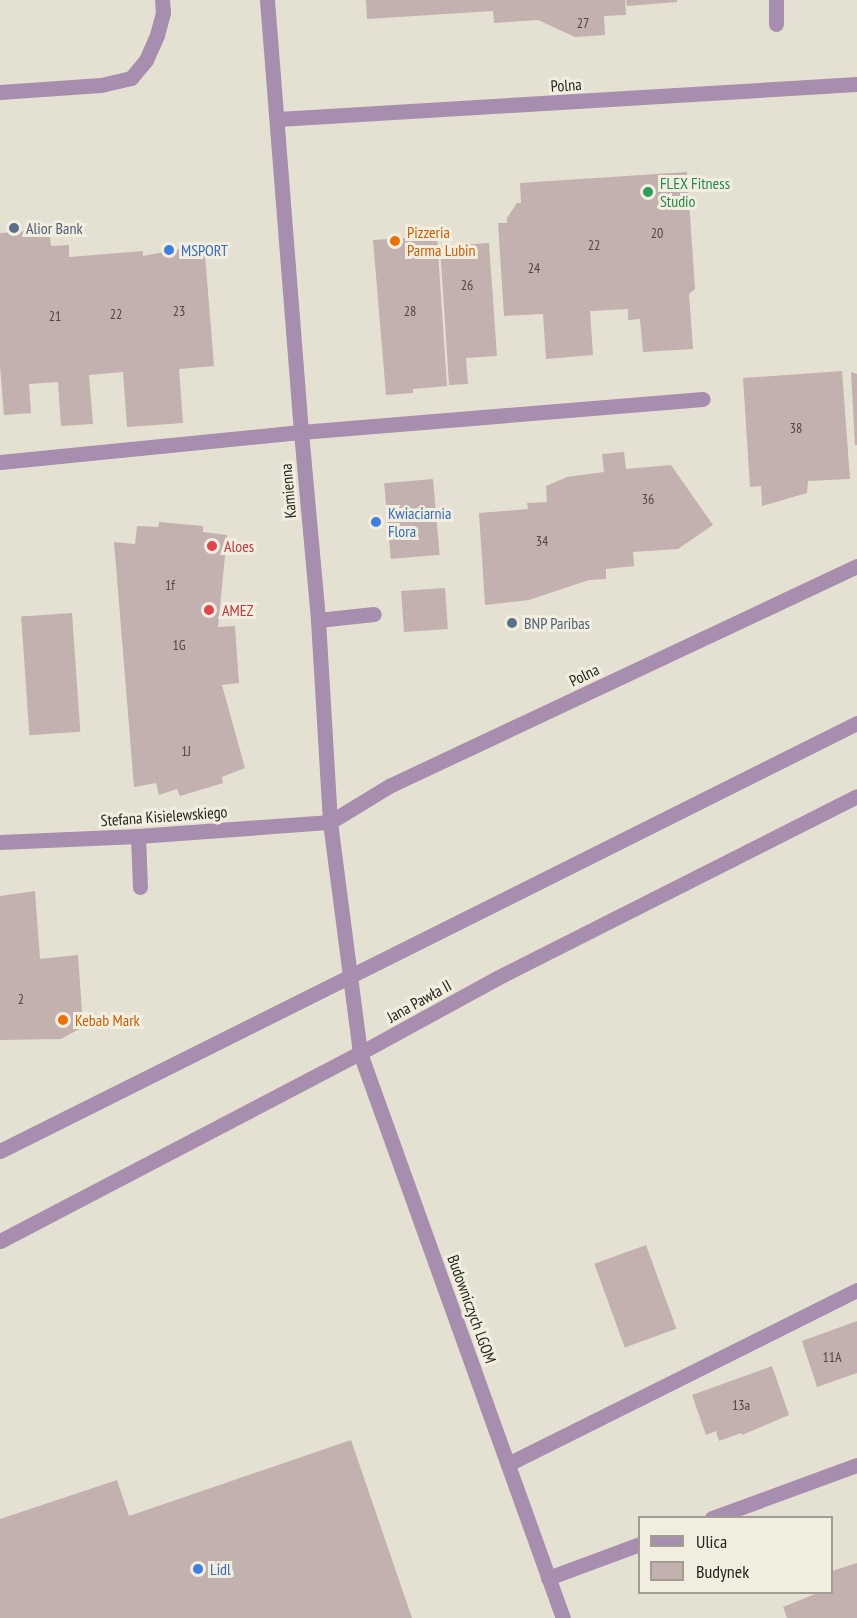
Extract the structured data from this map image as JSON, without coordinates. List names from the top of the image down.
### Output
{
  "streets": {
    "street": [
      "Polna",
      "Kamienna",
      "Stefana Kisielewskiego",
      "Jana Pawła II",
      "Budowniczych LGOM"
    ]
  },
  "crossings": [
    ["Polna", "Kamienna"],
    ["Polna", "Stefana Kisielewskiego"],
    ["Kamienna", "Stefana Kisielewskiego"],
    ["Kamienna", "Budowniczych LGOM"],
    ["Jana Pawła II", "Budowniczych LGOM"]
  ],
  "places": [
    "FLEX Fitness Studio",
    "Alior Bank",
    "Pizzeria Parma Lubin",
    "MSPORT",
    "Kwiaciarnia Flora",
    "Aloes",
    "AMEZ",
    "BNP Paribas",
    "Kebab Mark",
    "Lidl"
  ],
  "house_numbers": [
    "27",
    "20",
    "22",
    "24",
    "26",
    "23",
    "28",
    "22",
    "21",
    "38",
    "36",
    "34",
    "1f",
    "1G",
    "1J",
    "2",
    "11A",
    "13a"
  ],
  "legend": ["Ulica", "Budynek"]
}
